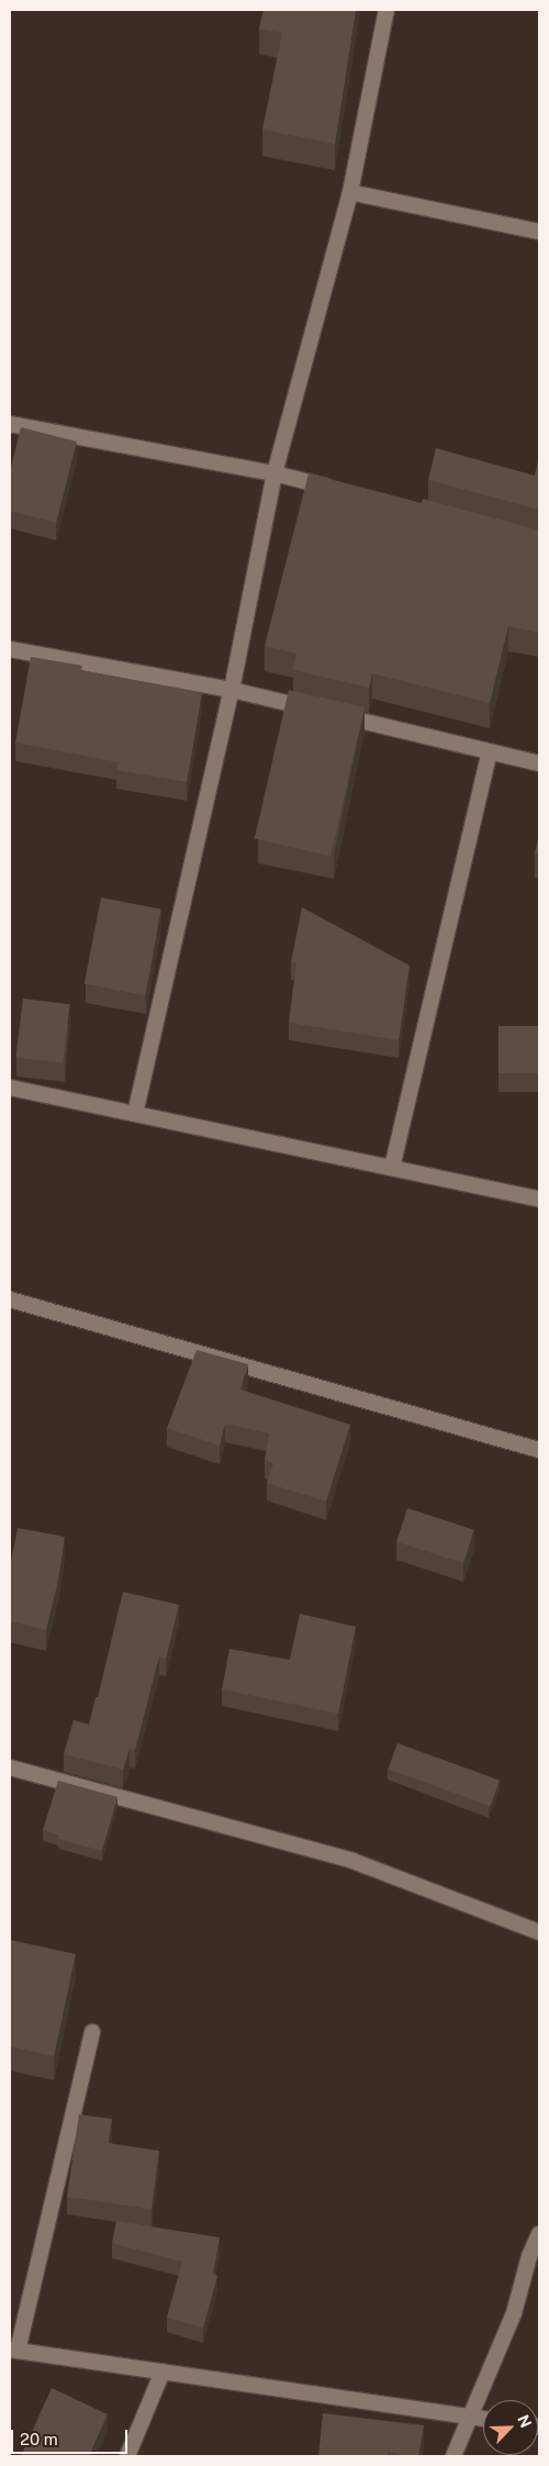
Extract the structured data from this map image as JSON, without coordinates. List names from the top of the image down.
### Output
{
  "scale_bar": "20 m",
  "north": "top right"
}
